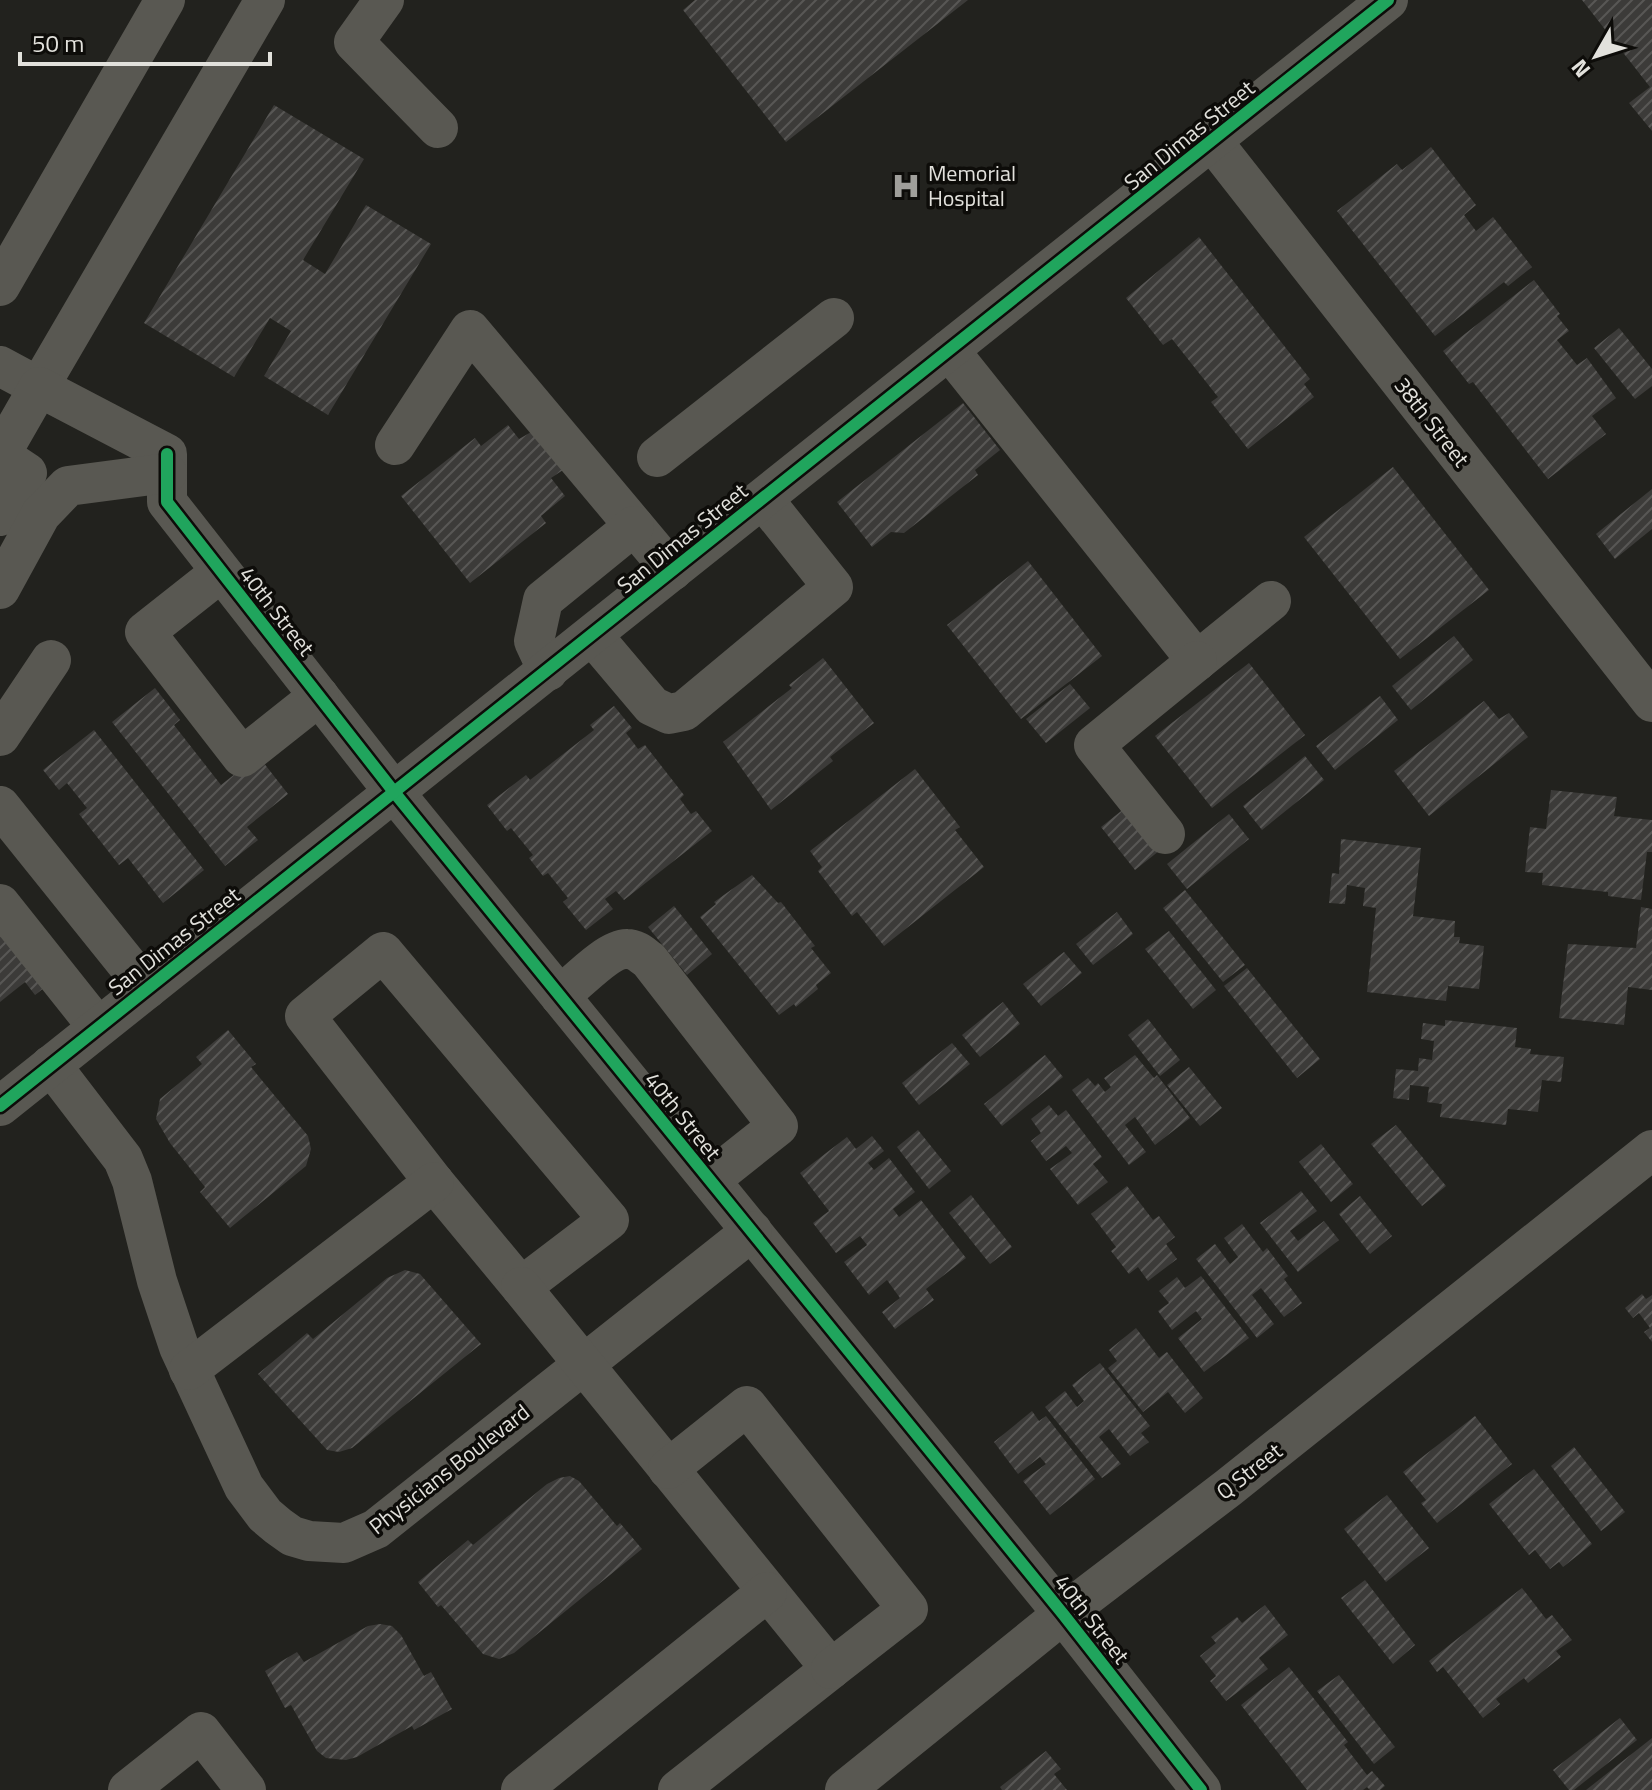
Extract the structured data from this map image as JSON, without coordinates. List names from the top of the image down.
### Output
{
  "streets": {
    "street": [
      "San Dimas Street",
      "38th Street",
      "40th Street",
      "Physicians Boulevard",
      "Q Street"
    ]
  },
  "crossings": [
    ["San Dimas Street", "38th Street"],
    ["San Dimas Street", "40th Street"],
    ["San Dimas Street", "Physicians Boulevard"],
    ["40th Street", "Physicians Boulevard"],
    ["40th Street", "Q Street"]
  ],
  "places": {
    "hospital": ["Memorial Hospital"]
  },
  "scale_bar": "50 m",
  "north": "bottom left"
}
